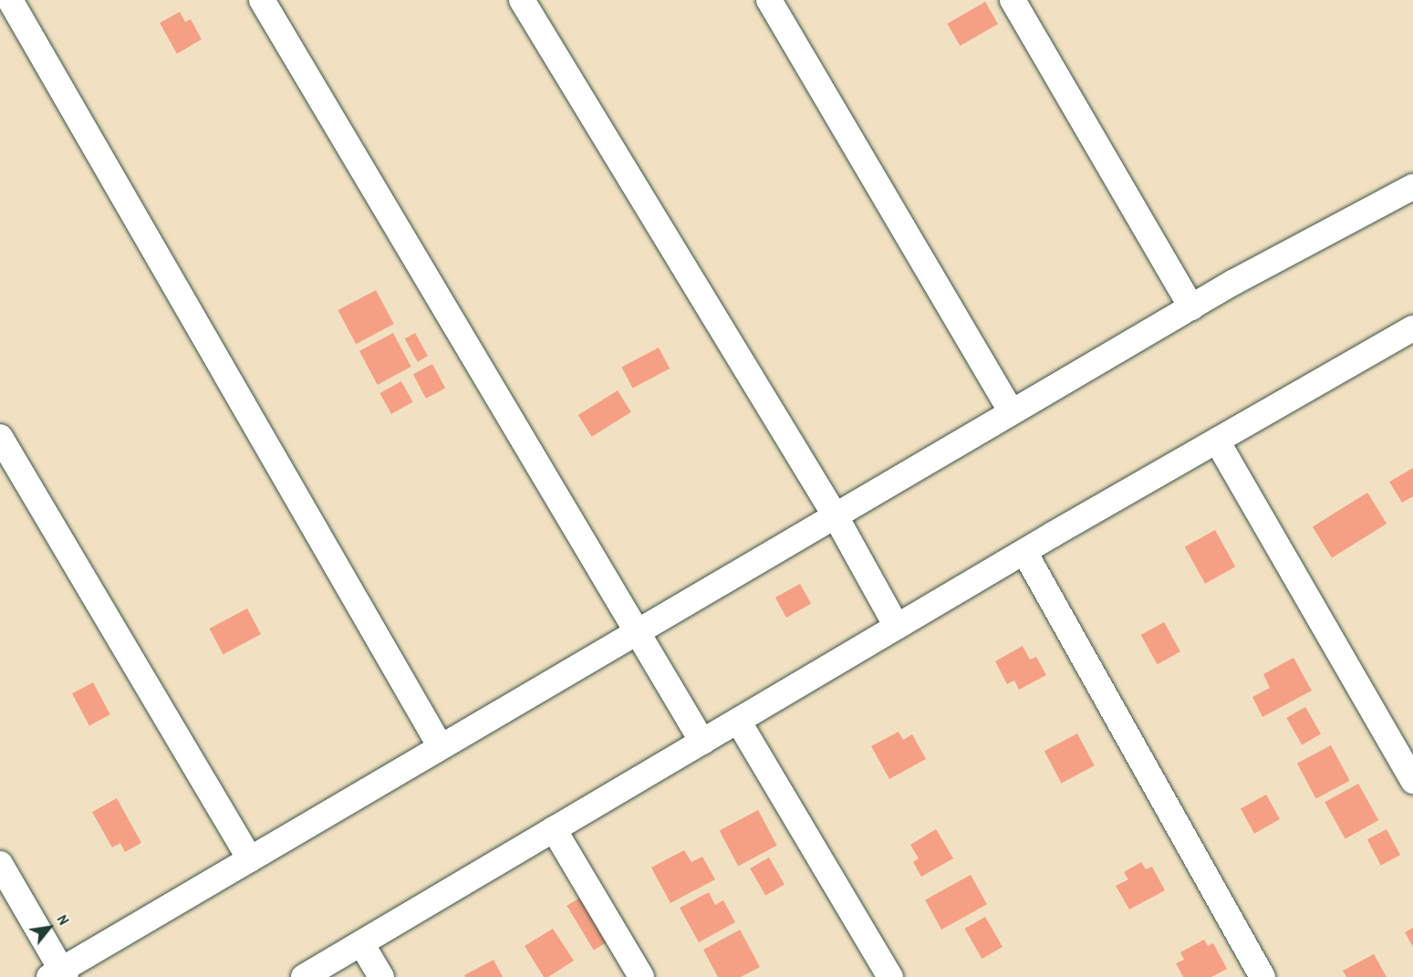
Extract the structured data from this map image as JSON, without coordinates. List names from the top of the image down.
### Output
{
  "north": "top right"
}
